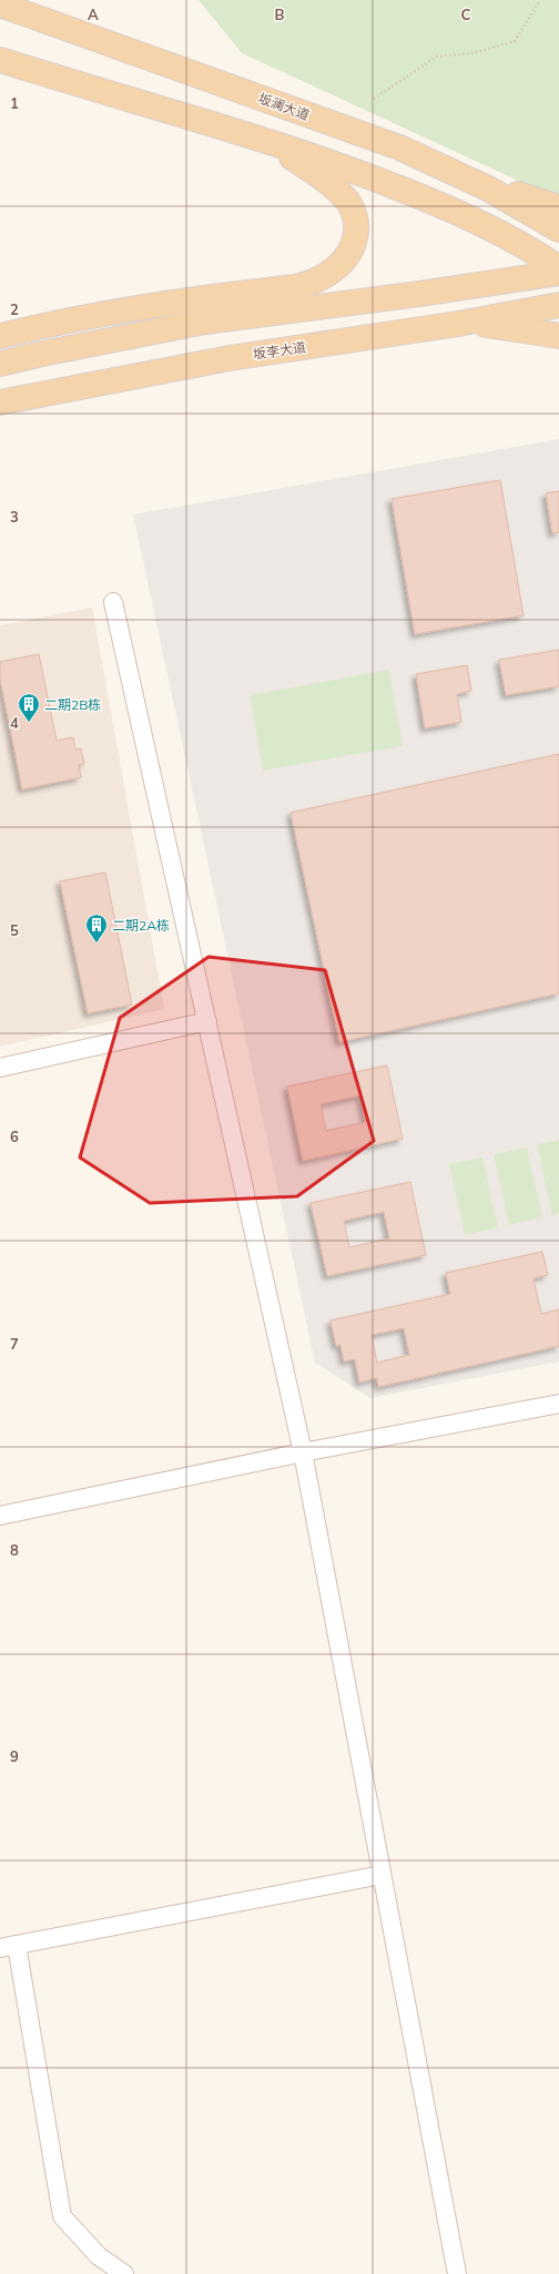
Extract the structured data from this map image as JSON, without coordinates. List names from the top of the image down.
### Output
{
  "streets": {
    "main road": ["坂澜大道", "坂李大道"]
  },
  "places": {
    "building": ["二期2B栋", "二期2A栋"]
  },
  "grid": {
    "columns": ["A", "B", "C"],
    "rows": [
      "1",
      "2",
      "3",
      "4",
      "5",
      "6",
      "7",
      "8",
      "9"
    ]
  }
}
